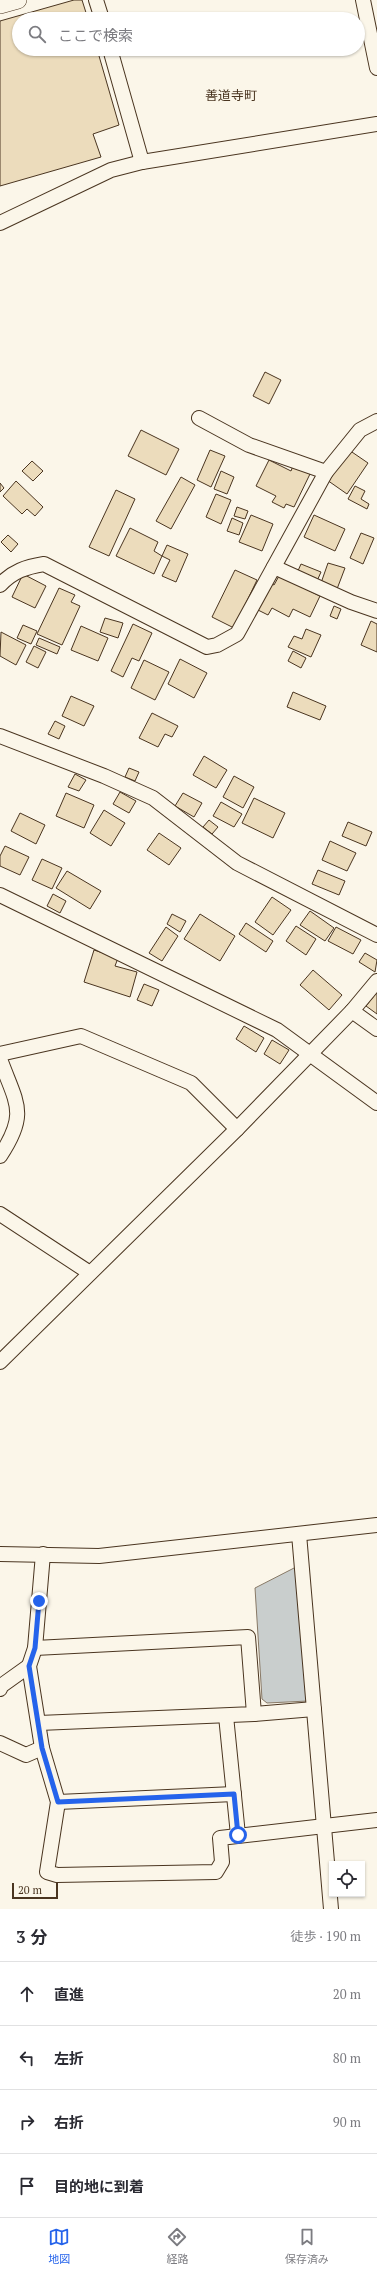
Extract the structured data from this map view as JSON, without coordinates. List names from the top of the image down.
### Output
{
  "districts": ["善道寺町"],
  "scale_bar": "20 m",
  "page": {
    "search": "ここで検索",
    "scale": "20 m",
    "heading": ["3 分", "徒歩 · 190 m"],
    "list": [
      ["直進", "20 m"],
      ["左折", "80 m"],
      ["右折", "90 m"],
      "目的地に到着"
    ],
    "nav": ["地図", "経路", "保存済み"]
  }
}
